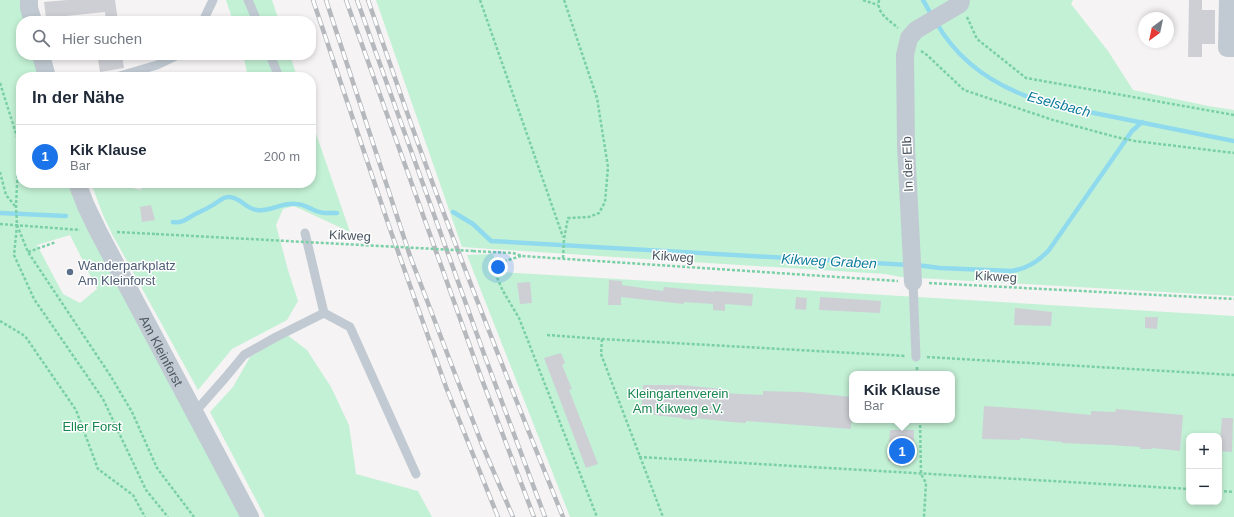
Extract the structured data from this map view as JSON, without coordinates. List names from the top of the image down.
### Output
{
  "streets": {
    "street": ["In der Elb", "Am Kleinforst"],
    "path": ["Kikweg"]
  },
  "crossings": [
    ["In der Elb", "Kikweg"],
    ["Kikweg", "Am Kleinforst"]
  ],
  "water": ["Eselsbach", "Kikweg Graben"],
  "parks": ["Kleingartenverein Am Kikweg e.V.", "Eller Forst"],
  "places": ["Wanderparkplatz Am Kleinforst"],
  "north": "bottom left",
  "page": {
    "search": "Hier suchen",
    "heading": "In der Nähe",
    "list": [
      {
        "mark": "1",
        "name": "Kik Klause",
        "note": "Bar",
        "value": "200 m"
      }
    ],
    "popup": ["Kik Klause", "Bar"],
    "map_buttons": ["+", "−"],
    "pins": "1"
  }
}
